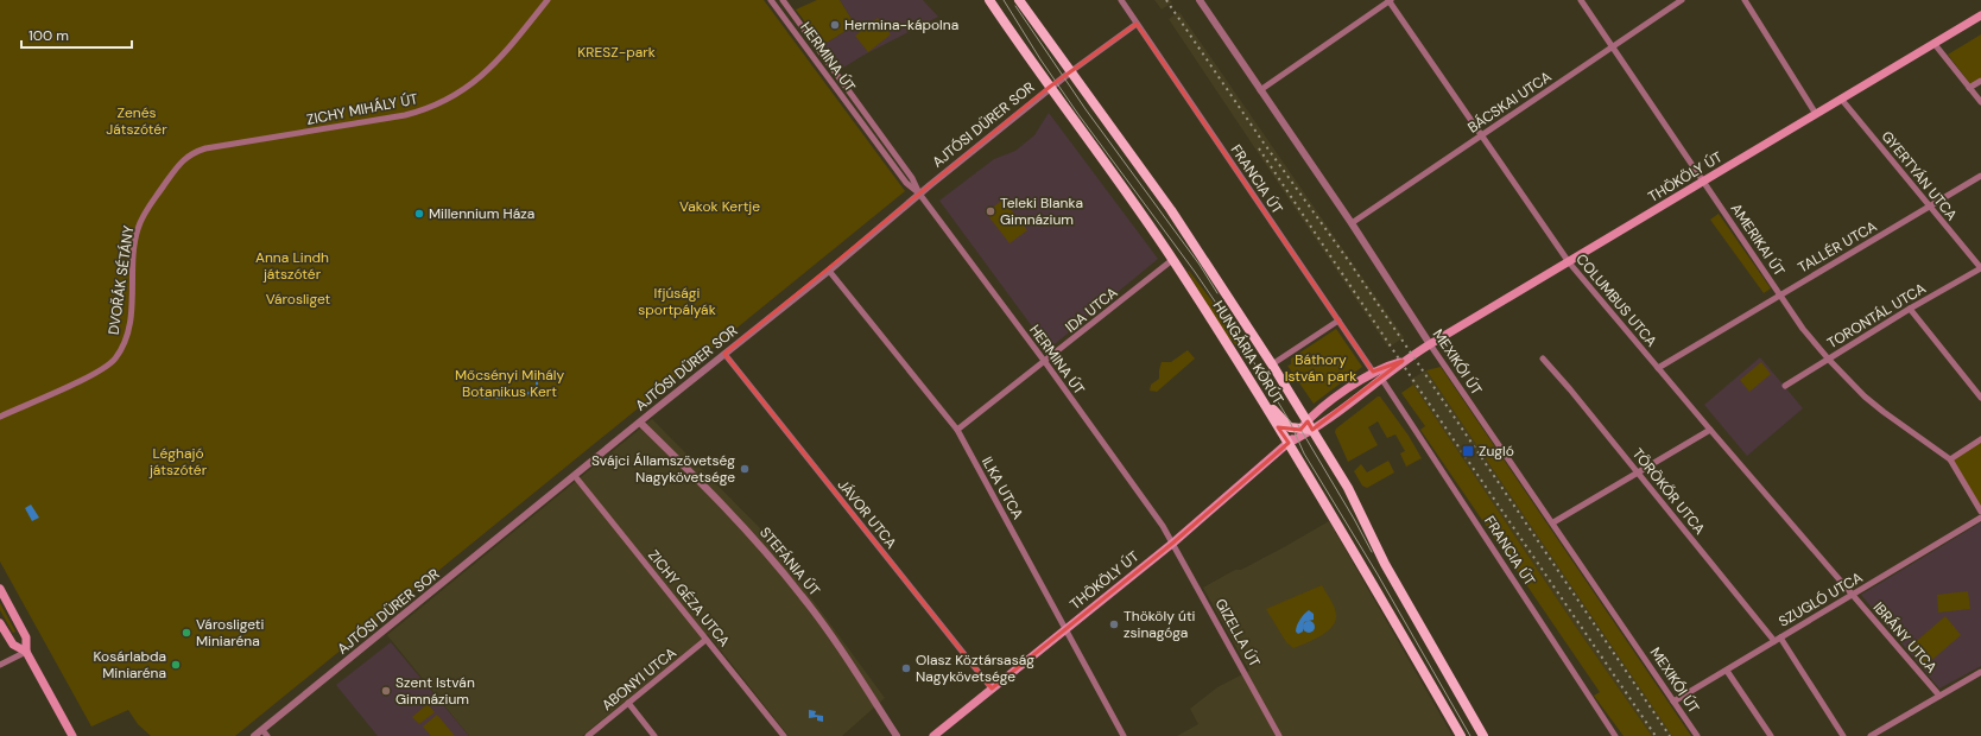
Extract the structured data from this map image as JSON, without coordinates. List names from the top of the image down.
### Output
{
  "streets": {
    "main road": ["THÖKÖLY ÚT", "HUNGÁRIA KÖRÚT"],
    "street": [
      "HERMINA ÚT",
      "BÁCSKAI UTCA",
      "ZICHY MIHÁLY ÚT",
      "AJTÓSI DÜRER SOR",
      "GYERTYÁN UTCA",
      "FRANCIA ÚT",
      "AMERIKAI ÚT",
      "TALLÉR UTCA",
      "DVOŘÁK SÉTÁNY",
      "COLUMBUS UTCA",
      "IDA UTCA",
      "TORONTÁL UTCA",
      "MEXIKÓI ÚT",
      "ILKA UTCA",
      "TÖRÖKŐR UTCA",
      "JÁVOR UTCA",
      "STEFÁNIA ÚT",
      "ZICHY GÉZA UTCA",
      "SZUGLÓ UTCA",
      "GIZELLA ÚT",
      "IBRÁNY UTCA",
      "ABONYI UTCA"
    ]
  },
  "crossings": [
    ["HERMINA ÚT", "AJTÓSI DÜRER SOR"],
    ["HERMINA ÚT", "THÖKÖLY ÚT"],
    ["HERMINA ÚT", "IDA UTCA"],
    ["HERMINA ÚT", "GIZELLA ÚT"],
    ["BÁCSKAI UTCA", "AMERIKAI ÚT"],
    ["BÁCSKAI UTCA", "COLUMBUS UTCA"],
    ["BÁCSKAI UTCA", "MEXIKÓI ÚT"],
    ["ZICHY MIHÁLY ÚT", "DVOŘÁK SÉTÁNY"],
    ["AJTÓSI DÜRER SOR", "FRANCIA ÚT"],
    ["AJTÓSI DÜRER SOR", "HUNGÁRIA KÖRÚT"],
    ["AJTÓSI DÜRER SOR", "ILKA UTCA"],
    ["AJTÓSI DÜRER SOR", "JÁVOR UTCA"],
    ["AJTÓSI DÜRER SOR", "STEFÁNIA ÚT"],
    ["AJTÓSI DÜRER SOR", "ZICHY GÉZA UTCA"],
    ["GYERTYÁN UTCA", "THÖKÖLY ÚT"],
    ["GYERTYÁN UTCA", "TALLÉR UTCA"],
    ["GYERTYÁN UTCA", "TORONTÁL UTCA"],
    ["THÖKÖLY ÚT", "FRANCIA ÚT"],
    ["THÖKÖLY ÚT", "AMERIKAI ÚT"],
    ["THÖKÖLY ÚT", "COLUMBUS UTCA"],
    ["THÖKÖLY ÚT", "HUNGÁRIA KÖRÚT"],
    ["THÖKÖLY ÚT", "MEXIKÓI ÚT"],
    ["THÖKÖLY ÚT", "ILKA UTCA"],
    ["THÖKÖLY ÚT", "JÁVOR UTCA"],
    ["THÖKÖLY ÚT", "GIZELLA ÚT"],
    ["AMERIKAI ÚT", "TALLÉR UTCA"],
    ["AMERIKAI ÚT", "TORONTÁL UTCA"],
    ["TALLÉR UTCA", "COLUMBUS UTCA"],
    ["COLUMBUS UTCA", "SZUGLÓ UTCA"],
    ["COLUMBUS UTCA", "IBRÁNY UTCA"],
    ["IDA UTCA", "HUNGÁRIA KÖRÚT"],
    ["IDA UTCA", "ILKA UTCA"],
    ["MEXIKÓI ÚT", "SZUGLÓ UTCA"],
    ["TÖRÖKŐR UTCA", "SZUGLÓ UTCA"],
    ["ZICHY GÉZA UTCA", "ABONYI UTCA"],
    ["SZUGLÓ UTCA", "IBRÁNY UTCA"]
  ],
  "parks": [
    "KRESZ-park",
    "Zenés Játszótér",
    "Vakok Kertje",
    "Anna Lindh játszótér",
    "Ifjúsági sportpályák",
    "Városliget",
    "Báthory István park",
    "Mőcsényi Mihály Botanikus Kert",
    "Léghajó játszótér"
  ],
  "places": {
    "other": [
      "Hermina-kápolna",
      "Teleki Blanka Gimnázium",
      "Millennium Háza",
      "Svájci Államszövetség Nagykövetsége",
      "Thököly úti zsinagóga",
      "Városligeti Miniaréna",
      "Kosárlabda Miniaréna",
      "Olasz Köztársaság Nagykövetsége",
      "Szent István Gimnázium"
    ],
    "transit": ["Zugló"]
  },
  "scale_bar": "100 m"
}
